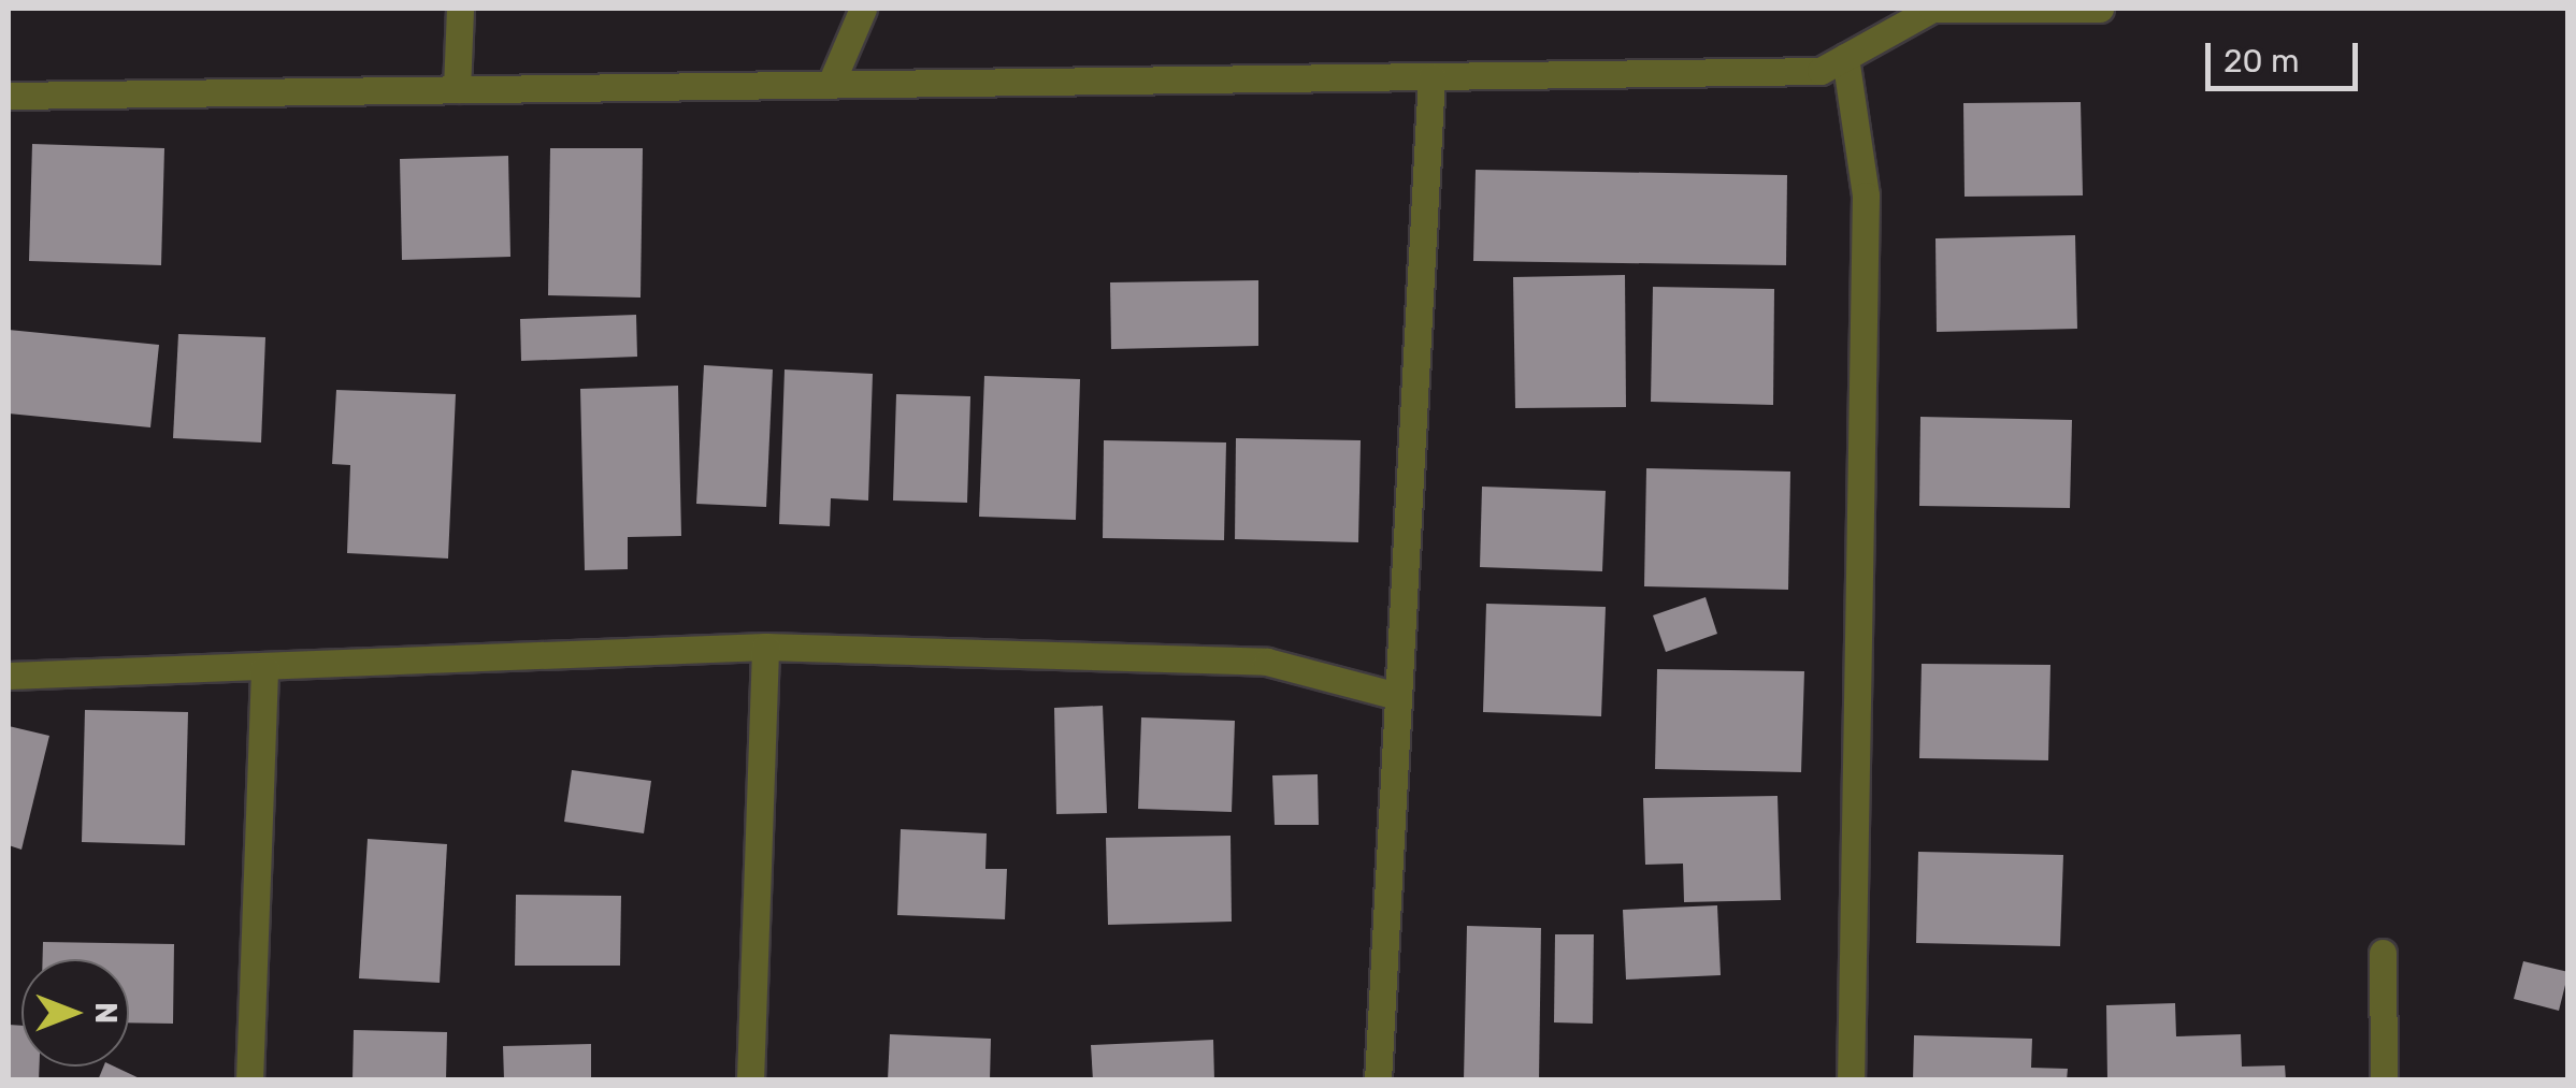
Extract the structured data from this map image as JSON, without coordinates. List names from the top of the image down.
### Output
{
  "scale_bar": "20 m",
  "north": "right"
}
